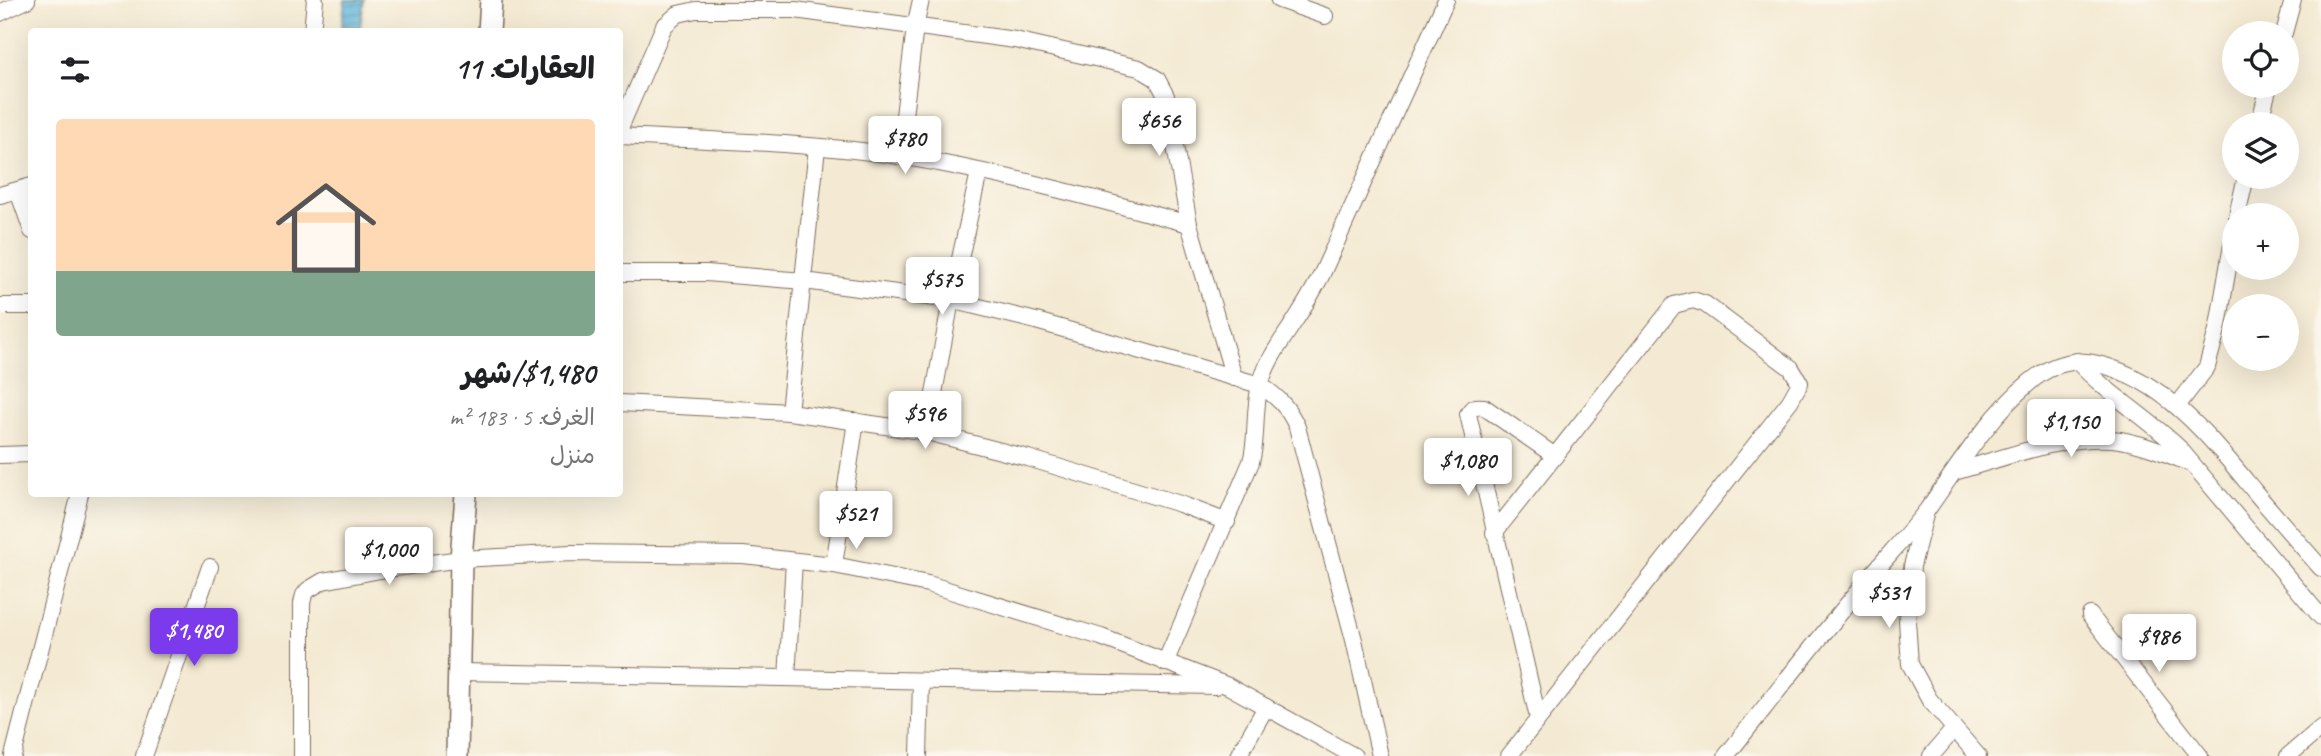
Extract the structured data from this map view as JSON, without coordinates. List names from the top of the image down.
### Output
{
  "page": {
    "map_buttons": ["+", "−"],
    "heading": "العقارات: 11",
    "price": [
      "$656",
      "$780",
      "$575",
      "$596",
      "$1,150",
      "$1,080",
      "$521",
      "$1,000",
      "$531",
      "$1,480",
      "$986"
    ],
    "list": [
      {
        "name": "$1,480/شهر",
        "note": "الغرف: 5 · 183 m² · منزل"
      }
    ]
  }
}
